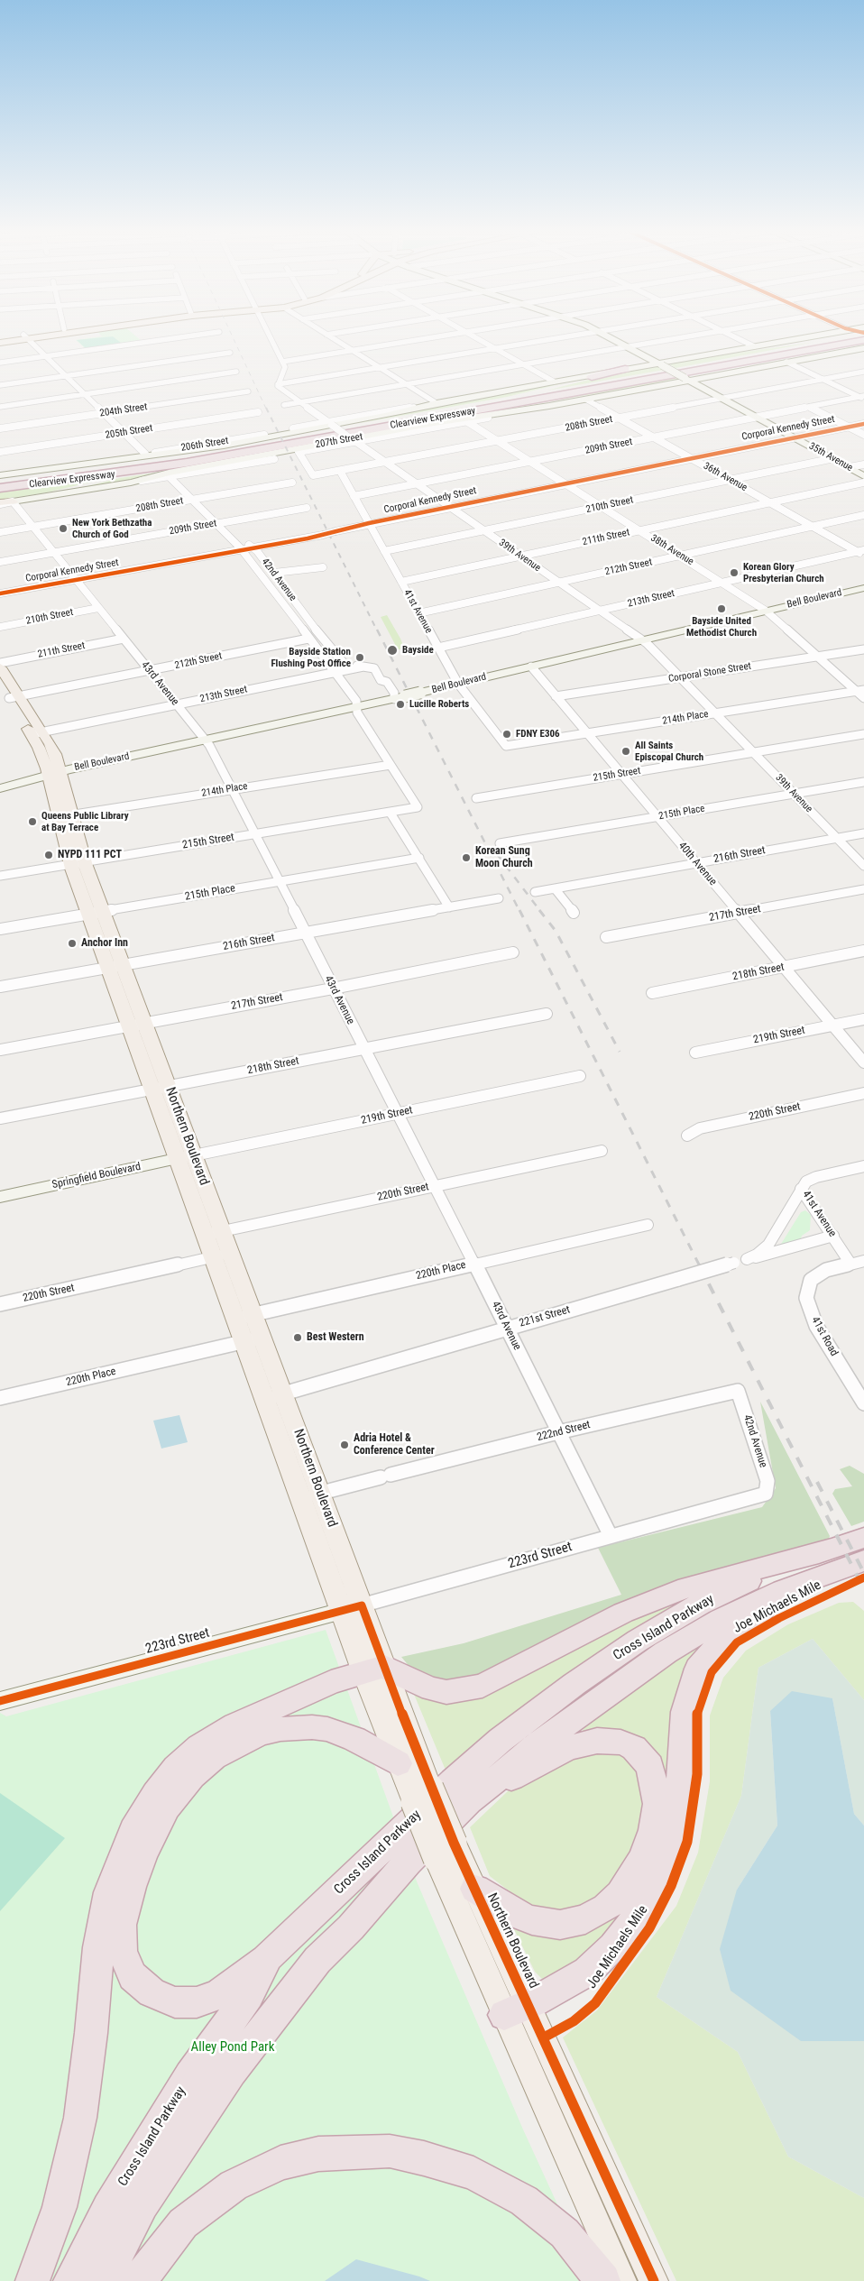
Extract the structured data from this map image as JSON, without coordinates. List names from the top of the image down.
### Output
{
  "streets": {
    "highway": ["Clearview Expressway", "Cross Island Parkway"],
    "main road": ["Northern Boulevard"],
    "street": [
      "204th Street",
      "208th Street",
      "Corporal Kennedy Street",
      "205th Street",
      "207th Street",
      "206th Street",
      "209th Street",
      "35th Avenue",
      "36th Avenue",
      "210th Street",
      "211th Street",
      "38th Avenue",
      "39th Avenue",
      "212th Street",
      "42nd Avenue",
      "213th Street",
      "Bell Boulevard",
      "41st Avenue",
      "Corporal Stone Street",
      "43rd Avenue",
      "214th Place",
      "215th Street",
      "215th Place",
      "216th Street",
      "40th Avenue",
      "217th Street",
      "218th Street",
      "219th Street",
      "220th Street",
      "Springfield Boulevard",
      "220th Place",
      "221st Street",
      "41st Road",
      "222nd Street",
      "223rd Street"
    ],
    "cycle path": ["Joe Michaels Mile"]
  },
  "crossings": [
    ["Clearview Expressway", "207th Street"],
    ["Clearview Expressway", "206th Street"],
    ["Clearview Expressway", "35th Avenue"],
    ["Clearview Expressway", "42nd Avenue"],
    ["208th Street", "35th Avenue"],
    ["208th Street", "36th Avenue"],
    ["208th Street", "38th Avenue"],
    ["208th Street", "39th Avenue"],
    ["208th Street", "42nd Avenue"],
    ["208th Street", "41st Avenue"],
    ["208th Street", "43rd Avenue"],
    ["Corporal Kennedy Street", "35th Avenue"],
    ["Corporal Kennedy Street", "36th Avenue"],
    ["Corporal Kennedy Street", "38th Avenue"],
    ["Corporal Kennedy Street", "39th Avenue"],
    ["Corporal Kennedy Street", "42nd Avenue"],
    ["Corporal Kennedy Street", "41st Avenue"],
    ["Corporal Kennedy Street", "43rd Avenue"],
    ["207th Street", "35th Avenue"],
    ["207th Street", "36th Avenue"],
    ["209th Street", "35th Avenue"],
    ["209th Street", "36th Avenue"],
    ["209th Street", "38th Avenue"],
    ["209th Street", "39th Avenue"],
    ["209th Street", "42nd Avenue"],
    ["209th Street", "41st Avenue"],
    ["209th Street", "43rd Avenue"],
    ["35th Avenue", "210th Street"],
    ["36th Avenue", "210th Street"],
    ["36th Avenue", "211th Street"],
    ["36th Avenue", "212th Street"],
    ["36th Avenue", "213th Street"],
    ["210th Street", "38th Avenue"],
    ["210th Street", "39th Avenue"],
    ["210th Street", "41st Avenue"],
    ["210th Street", "43rd Avenue"],
    ["211th Street", "38th Avenue"],
    ["211th Street", "39th Avenue"],
    ["211th Street", "41st Avenue"],
    ["211th Street", "43rd Avenue"],
    ["211th Street", "Northern Boulevard"],
    ["38th Avenue", "212th Street"],
    ["38th Avenue", "213th Street"],
    ["38th Avenue", "Bell Boulevard"],
    ["38th Avenue", "Corporal Stone Street"],
    ["38th Avenue", "214th Place"],
    ["39th Avenue", "212th Street"],
    ["39th Avenue", "213th Street"],
    ["39th Avenue", "Bell Boulevard"],
    ["39th Avenue", "Corporal Stone Street"],
    ["39th Avenue", "214th Place"],
    ["39th Avenue", "215th Street"],
    ["39th Avenue", "215th Place"],
    ["39th Avenue", "216th Street"],
    ["212th Street", "42nd Avenue"],
    ["212th Street", "41st Avenue"],
    ["212th Street", "43rd Avenue"],
    ["212th Street", "Northern Boulevard"],
    ["42nd Avenue", "213th Street"],
    ["42nd Avenue", "Bell Boulevard"],
    ["42nd Avenue", "214th Place"],
    ["42nd Avenue", "215th Street"],
    ["42nd Avenue", "222nd Street"],
    ["42nd Avenue", "223rd Street"],
    ["213th Street", "41st Avenue"],
    ["213th Street", "43rd Avenue"],
    ["213th Street", "Northern Boulevard"],
    ["Bell Boulevard", "41st Avenue"],
    ["Bell Boulevard", "43rd Avenue"],
    ["Bell Boulevard", "40th Avenue"],
    ["Bell Boulevard", "Northern Boulevard"],
    ["41st Avenue", "214th Place"],
    ["41st Avenue", "221st Street"],
    ["41st Avenue", "41st Road"],
    ["Corporal Stone Street", "40th Avenue"],
    ["43rd Avenue", "214th Place"],
    ["43rd Avenue", "215th Street"],
    ["43rd Avenue", "215th Place"],
    ["43rd Avenue", "216th Street"],
    ["43rd Avenue", "217th Street"],
    ["43rd Avenue", "218th Street"],
    ["43rd Avenue", "219th Street"],
    ["43rd Avenue", "220th Street"],
    ["43rd Avenue", "220th Place"],
    ["43rd Avenue", "221st Street"],
    ["43rd Avenue", "222nd Street"],
    ["43rd Avenue", "223rd Street"],
    ["214th Place", "40th Avenue"],
    ["214th Place", "Northern Boulevard"],
    ["215th Street", "40th Avenue"],
    ["215th Street", "Northern Boulevard"],
    ["215th Place", "40th Avenue"],
    ["215th Place", "Northern Boulevard"],
    ["216th Street", "40th Avenue"],
    ["216th Street", "Northern Boulevard"],
    ["40th Avenue", "217th Street"],
    ["40th Avenue", "218th Street"],
    ["40th Avenue", "219th Street"],
    ["217th Street", "Northern Boulevard"],
    ["218th Street", "Northern Boulevard"],
    ["219th Street", "Northern Boulevard"],
    ["219th Street", "Springfield Boulevard"],
    ["220th Street", "Northern Boulevard"],
    ["Northern Boulevard", "Springfield Boulevard"],
    ["Northern Boulevard", "220th Place"],
    ["Northern Boulevard", "221st Street"],
    ["Northern Boulevard", "222nd Street"],
    ["Northern Boulevard", "223rd Street"]
  ],
  "parks": ["Alley Pond Park"],
  "places": [
    "New York Bethzatha Church of God",
    "Korean Glory Presbyterian Church",
    "Bayside United Methodist Church",
    "Bayside",
    "Bayside Station Flushing Post Office",
    "Lucille Roberts",
    "FDNY E306",
    "All Saints Episcopal Church",
    "Queens Public Library at Bay Terrace",
    "NYPD 111 PCT",
    "Korean Sung Moon Church",
    "Anchor Inn",
    "Best Western",
    "Adria Hotel & Conference Center"
  ]
}
